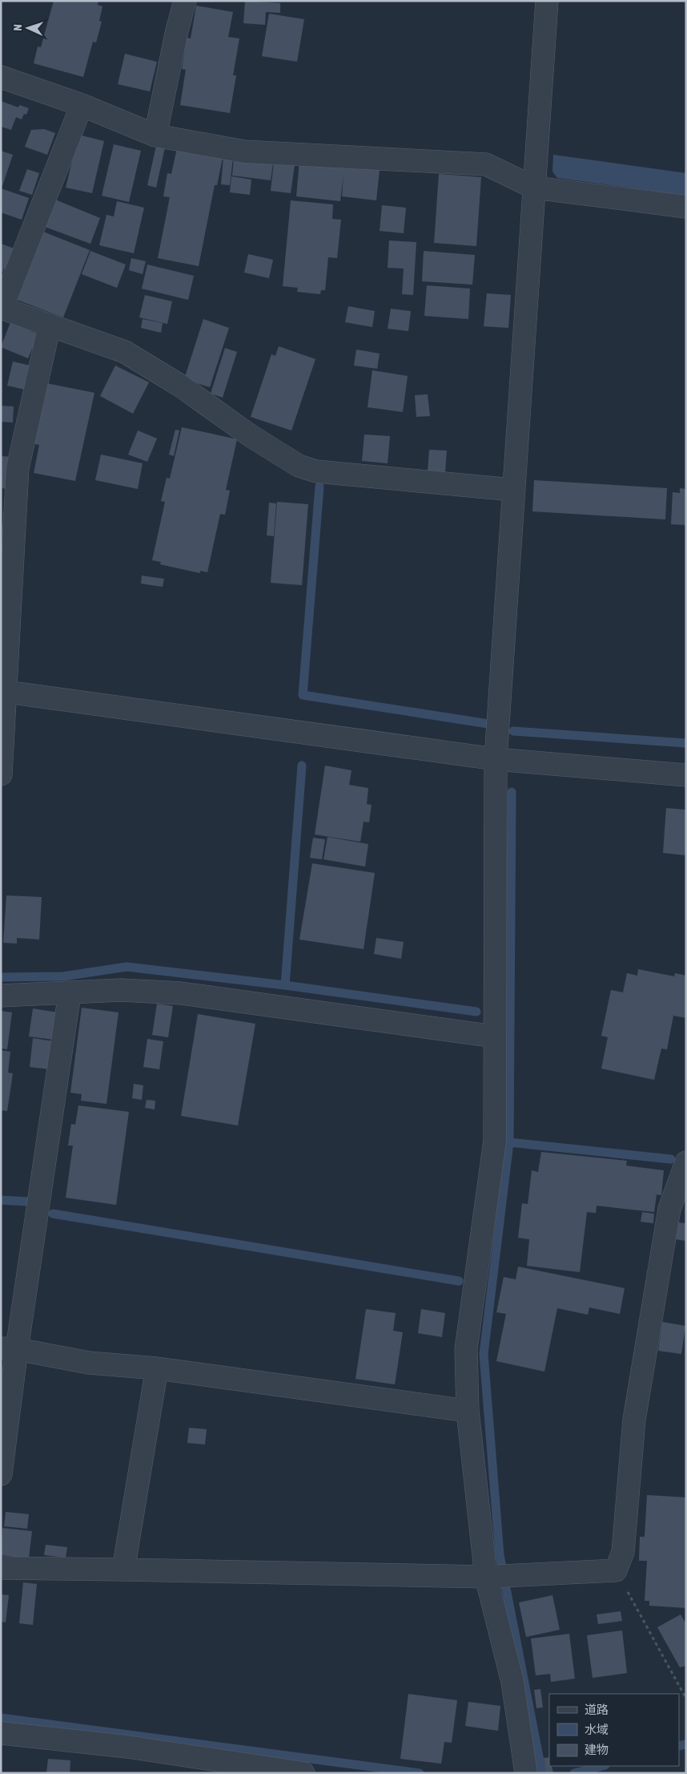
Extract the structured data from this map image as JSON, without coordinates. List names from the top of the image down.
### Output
{
  "legend": ["道路", "水域", "建物"],
  "north": "left"
}
